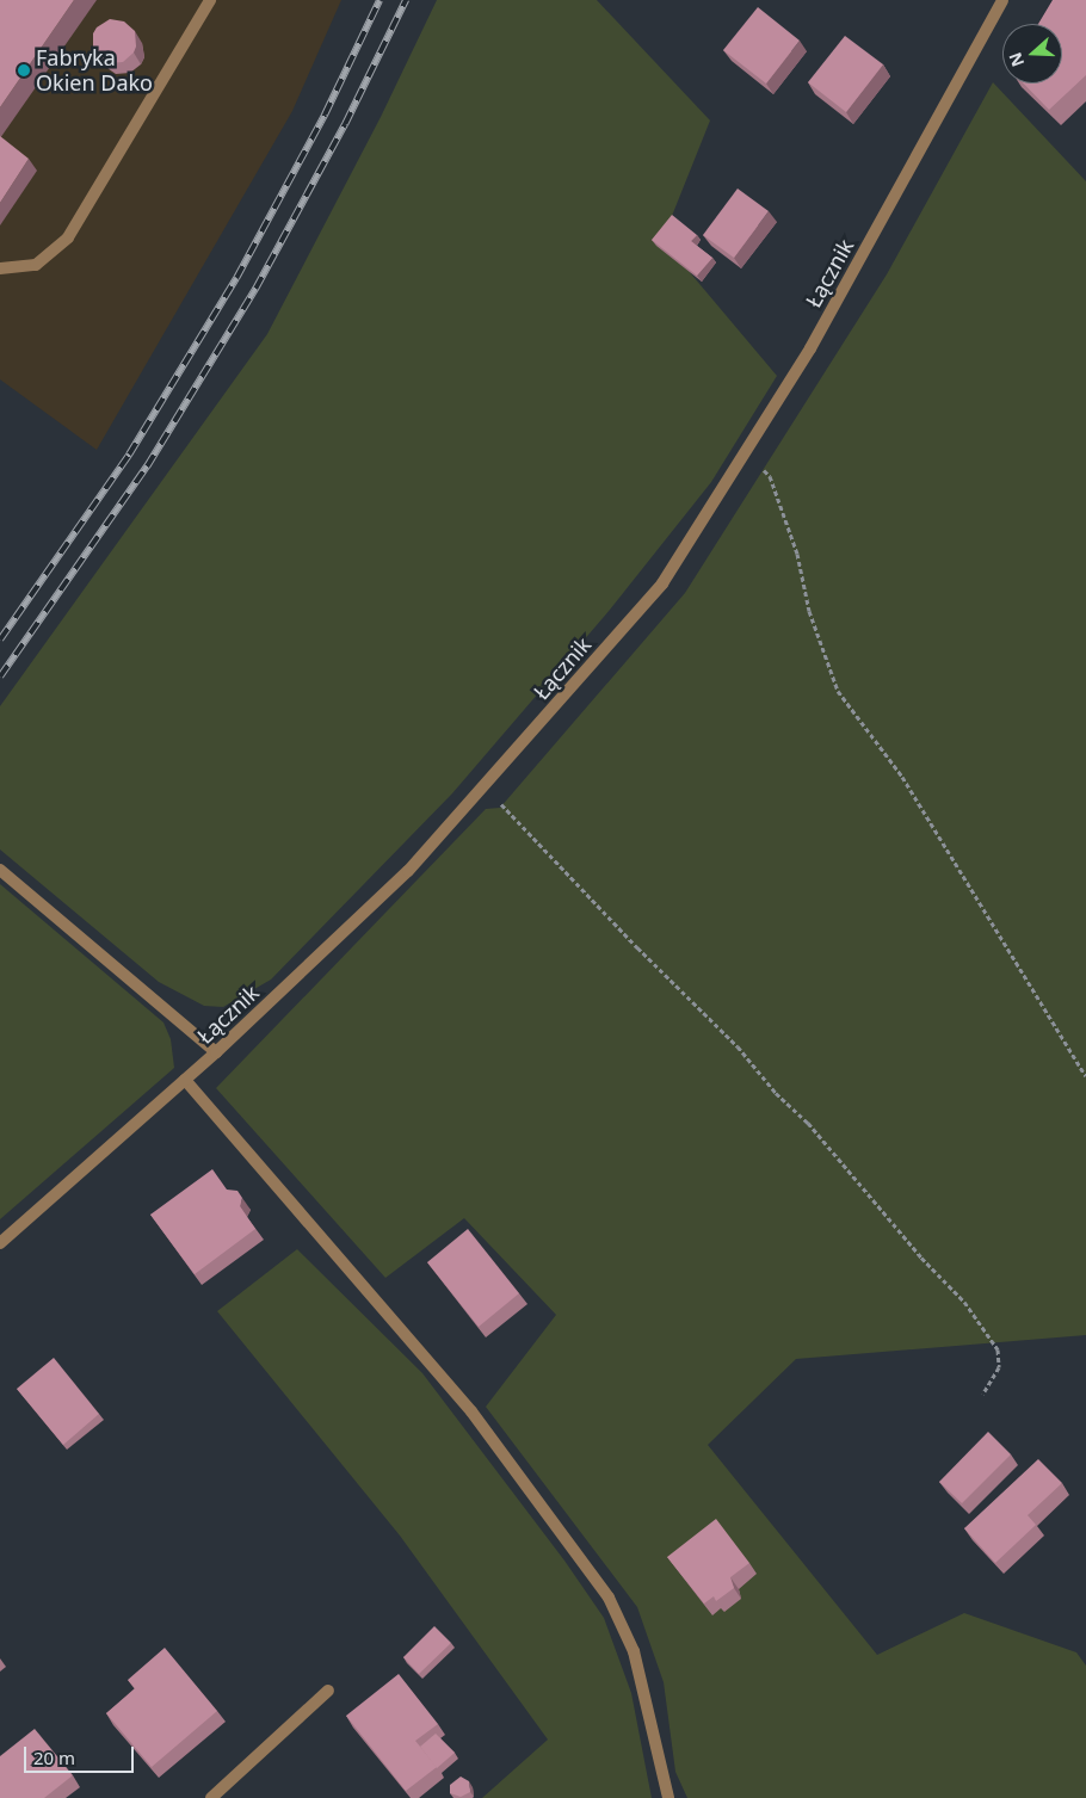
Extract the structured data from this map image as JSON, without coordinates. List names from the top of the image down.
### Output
{
  "streets": {
    "street": ["Łącznik"]
  },
  "places": ["Fabryka Okien Dako"],
  "scale_bar": "20 m",
  "north": "left"
}
